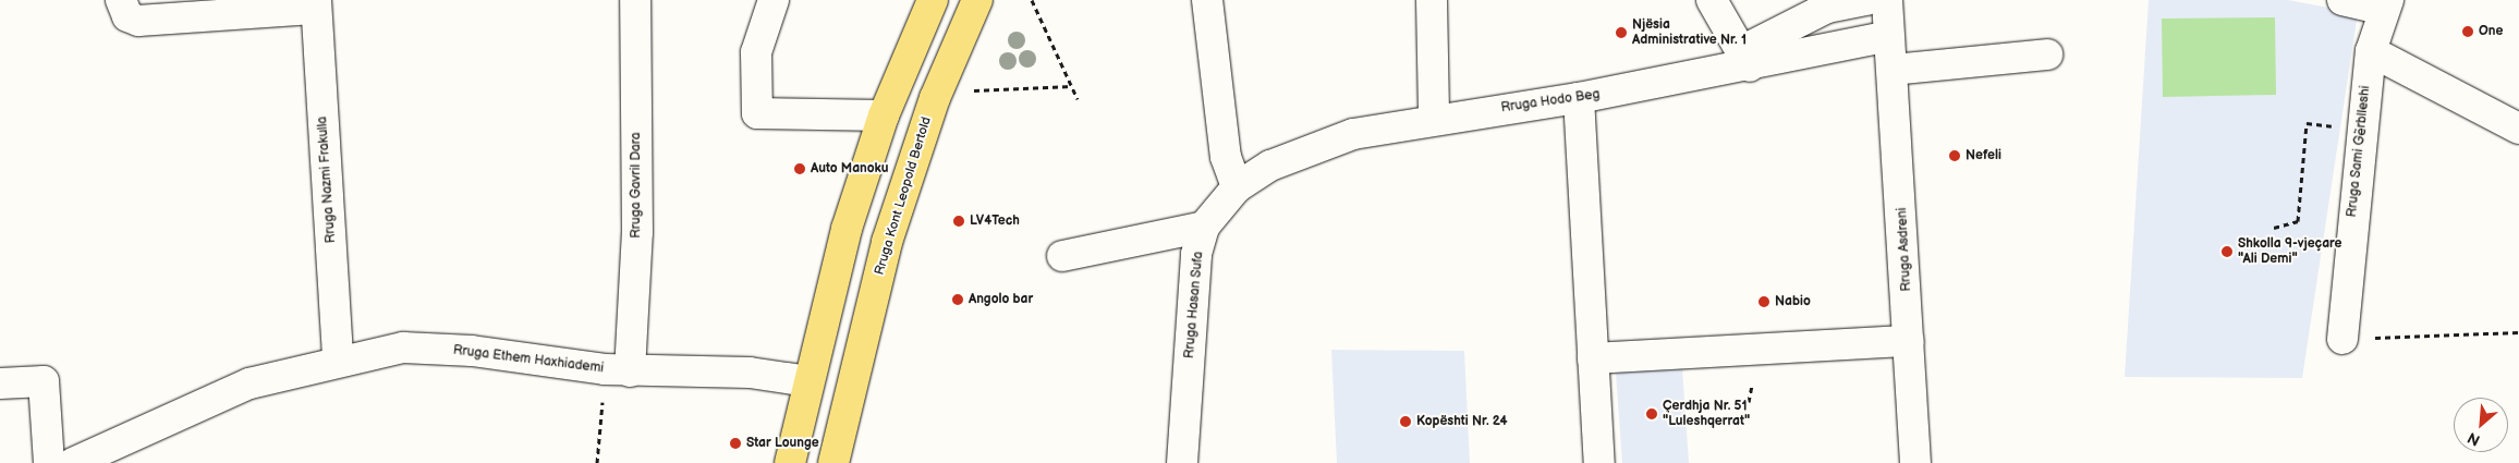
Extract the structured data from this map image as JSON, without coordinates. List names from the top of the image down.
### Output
{
  "streets": {
    "main road": ["Rruga Kont Leopold Bertold"],
    "street": [
      "Rruga Hodo Beg",
      "Rruga Sami Gërblleshi",
      "Rruga Nazmi Frakulla",
      "Rruga Gavril Dara",
      "Rruga Asdreni",
      "Rruga Hasan Sufa",
      "Rruga Ethem Haxhiademi"
    ]
  },
  "crossings": [
    ["Rruga Hodo Beg", "Rruga Asdreni"],
    ["Rruga Hodo Beg", "Rruga Hasan Sufa"],
    ["Rruga Nazmi Frakulla", "Rruga Ethem Haxhiademi"],
    ["Rruga Gavril Dara", "Rruga Ethem Haxhiademi"]
  ],
  "places": [
    "One",
    "Njësia Administrative Nr. 1",
    "Nefeli",
    "Auto Manoku",
    "LV4Tech",
    "Shkolla 9-vjeçare \"Ali Demi\"",
    "Angolo bar",
    "Nabio",
    "Çerdhja Nr. 51 \"Luleshqerrat\"",
    "Kopështi Nr. 24",
    "Star Lounge"
  ],
  "north": "bottom left"
}
